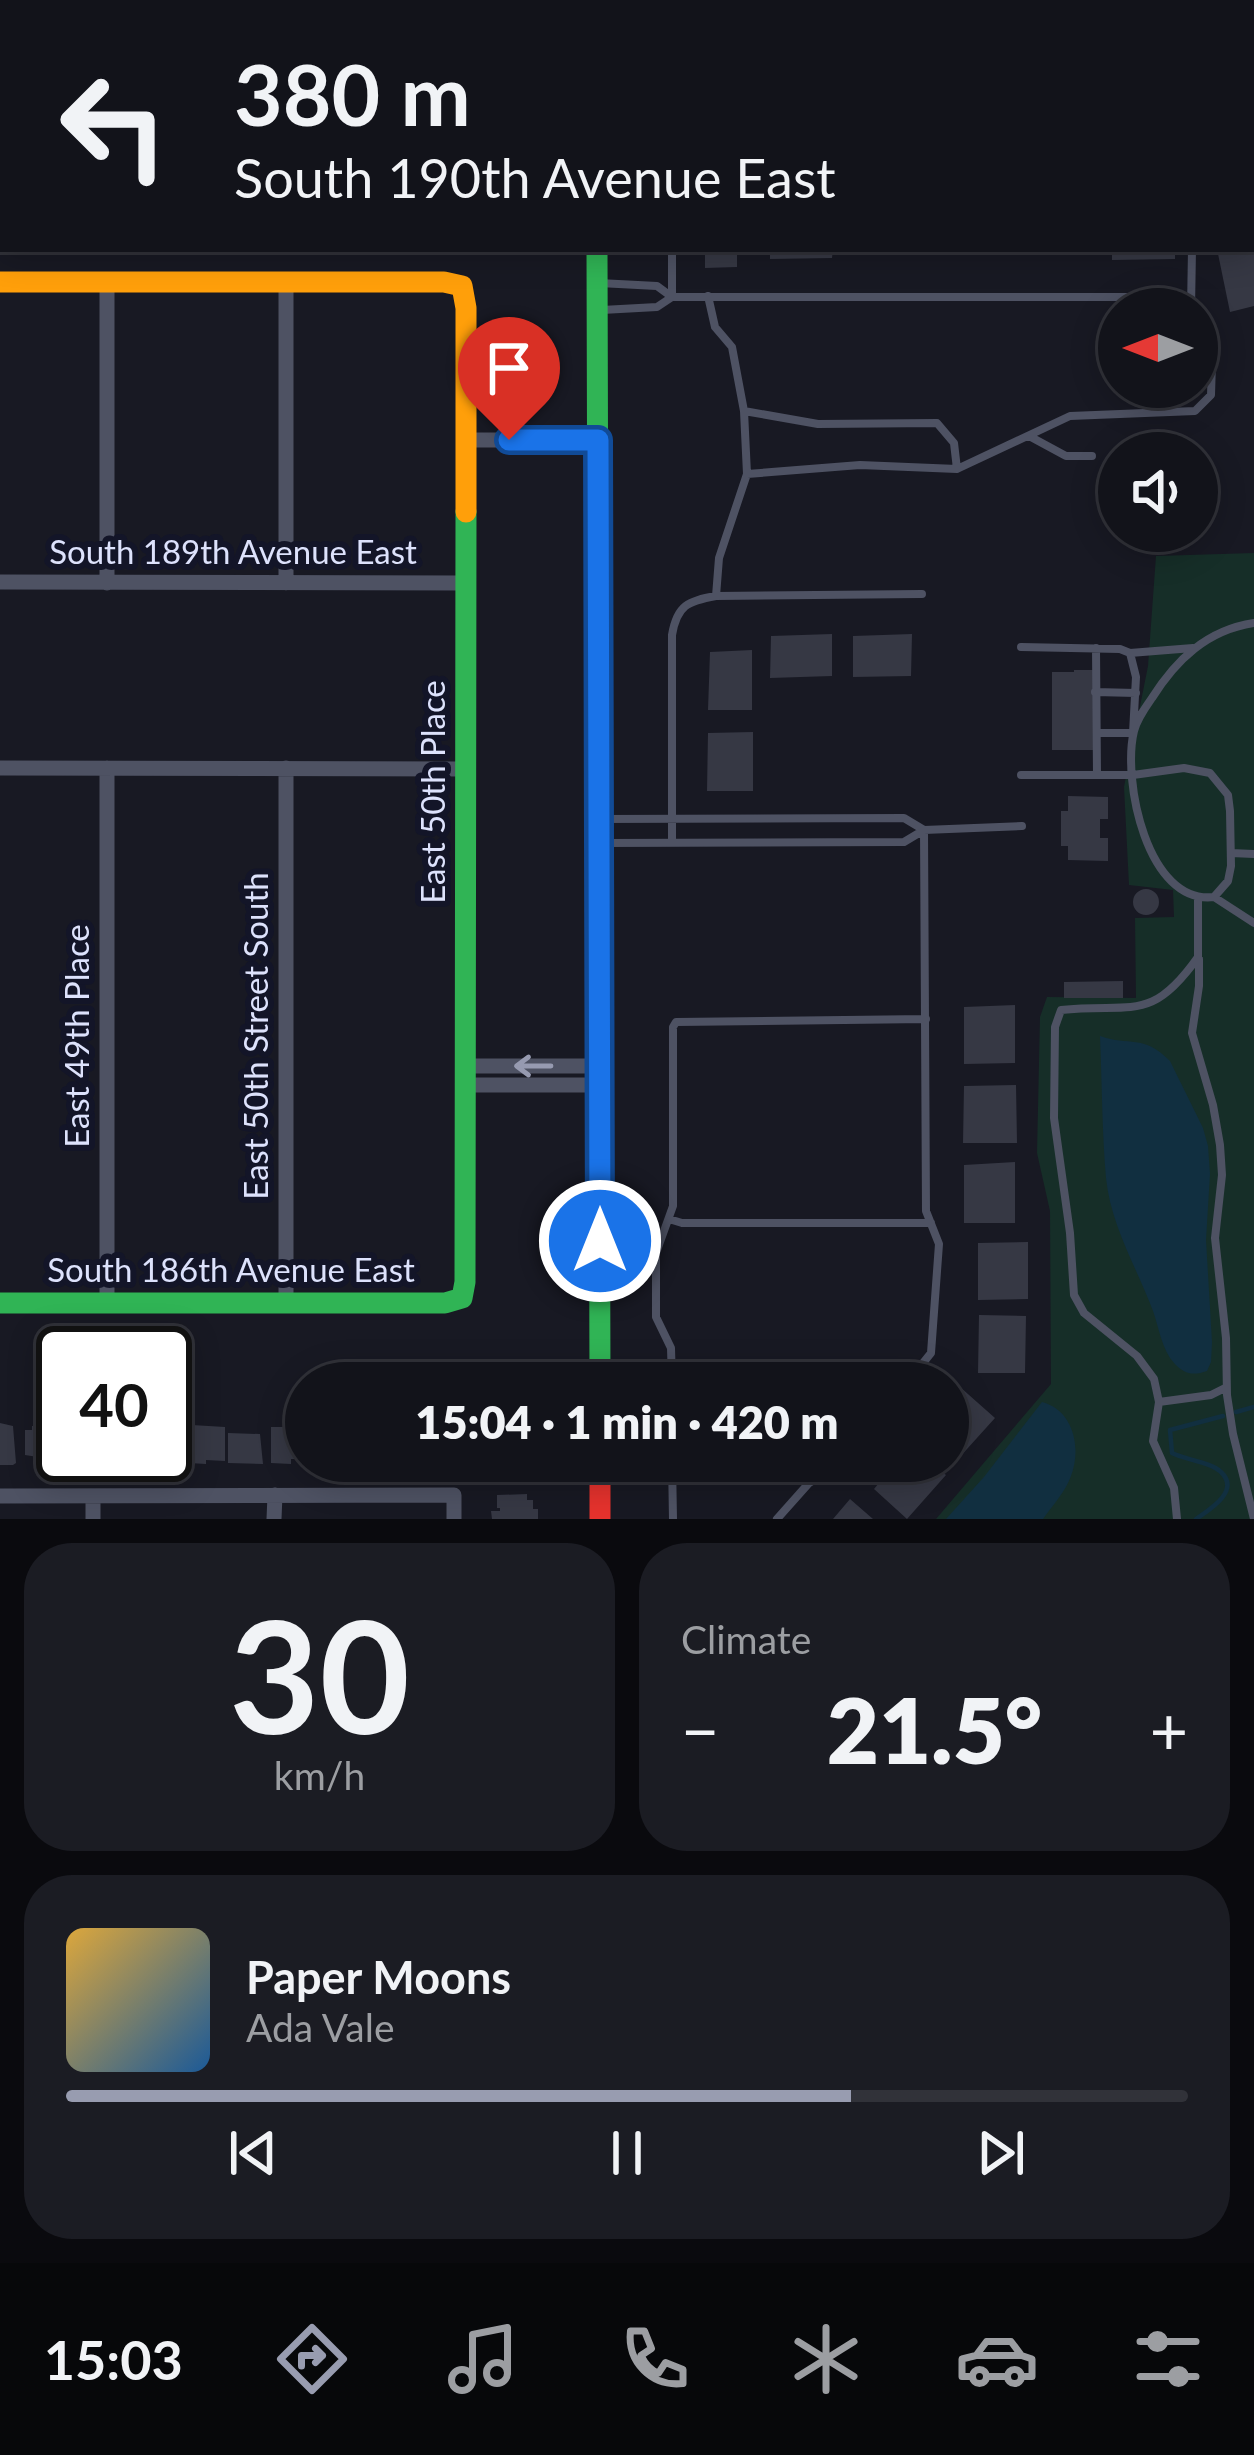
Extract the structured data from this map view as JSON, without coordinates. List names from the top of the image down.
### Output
{
  "streets": {
    "street": [
      "South 189th Avenue East",
      "East 50th Place",
      "East 49th Place",
      "East 50th Street South",
      "South 186th Avenue East"
    ]
  },
  "crossings": [
    ["South 189th Avenue East", "East 50th Place"],
    ["East 50th Place", "South 186th Avenue East"],
    ["East 49th Place", "South 186th Avenue East"],
    ["East 50th Street South", "South 186th Avenue East"]
  ],
  "north": "left",
  "page": {
    "turn": ["380 m", "South 190th Avenue East"],
    "limit": "40",
    "trip": "15:04 · 1 min · 420 m",
    "tile": [
      ["30", "km/h"],
      "Climate"
    ],
    "heat": ["−", "21.5°", "+"],
    "song": ["Paper Moons", "Ada Vale"],
    "tabs": "15:03"
  }
}
